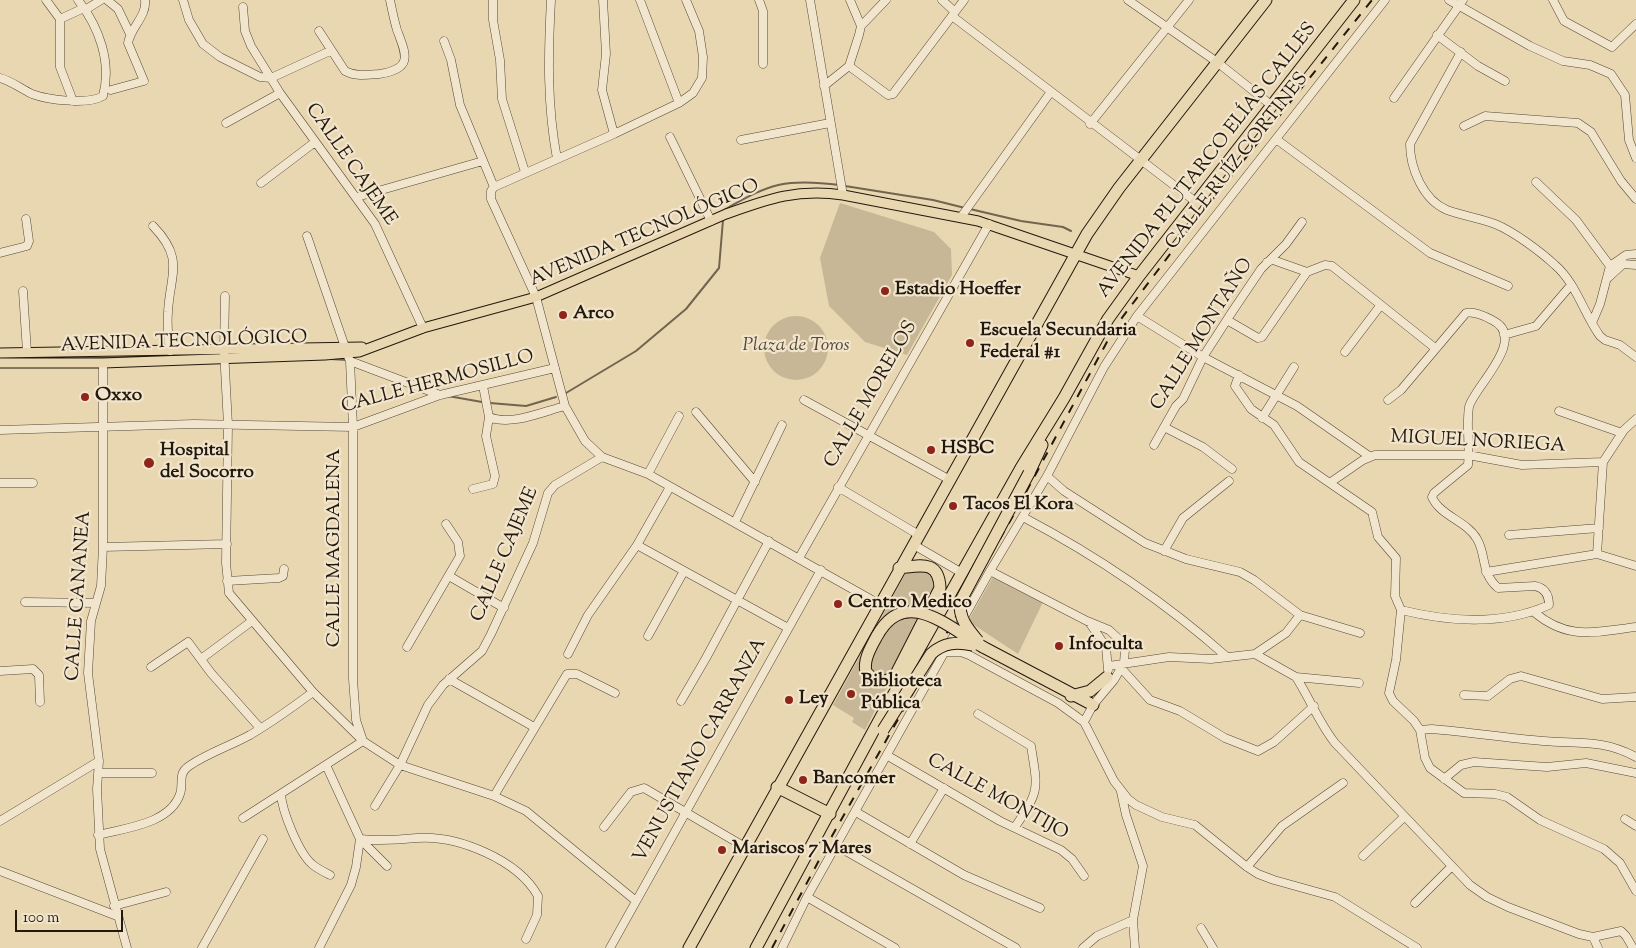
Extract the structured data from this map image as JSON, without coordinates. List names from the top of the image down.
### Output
{
  "streets": {
    "highway": ["AVENIDA PLUTARCO ELÍAS CALLES"],
    "main road": ["AVENIDA TECNOLÓGICO"],
    "street": [
      "CALLE RUÍZ CORTINES",
      "CALLE CAJEME",
      "CALLE MONTAÑO",
      "CALLE HERMOSILLO",
      "CALLE MORELOS",
      "MIGUEL NORIEGA",
      "CALLE MAGDALENA",
      "CALLE CANANEA",
      "VENUSTIANO CARRANZA",
      "CALLE MONTIJO"
    ]
  },
  "crossings": [
    ["AVENIDA PLUTARCO ELÍAS CALLES", "AVENIDA TECNOLÓGICO"],
    ["CALLE RUÍZ CORTINES", "CALLE MONTIJO"],
    ["CALLE CAJEME", "AVENIDA TECNOLÓGICO"],
    ["AVENIDA TECNOLÓGICO", "CALLE MORELOS"],
    ["AVENIDA TECNOLÓGICO", "CALLE MAGDALENA"],
    ["AVENIDA TECNOLÓGICO", "CALLE CANANEA"],
    ["CALLE HERMOSILLO", "CALLE MAGDALENA"],
    ["CALLE HERMOSILLO", "CALLE CANANEA"]
  ],
  "parks": ["Plaza de Toros"],
  "places": [
    "Estadio Hoeffer",
    "Arco",
    "Escuela Secundaria Federal #1",
    "Oxxo",
    "HSBC",
    "Hospital del Socorro",
    "Tacos El Kora",
    "Centro Medico",
    "Infoculta",
    "Biblioteca Pública",
    "Ley",
    "Bancomer",
    "Mariscos 7 Mares"
  ],
  "scale_bar": "100 m"
}
